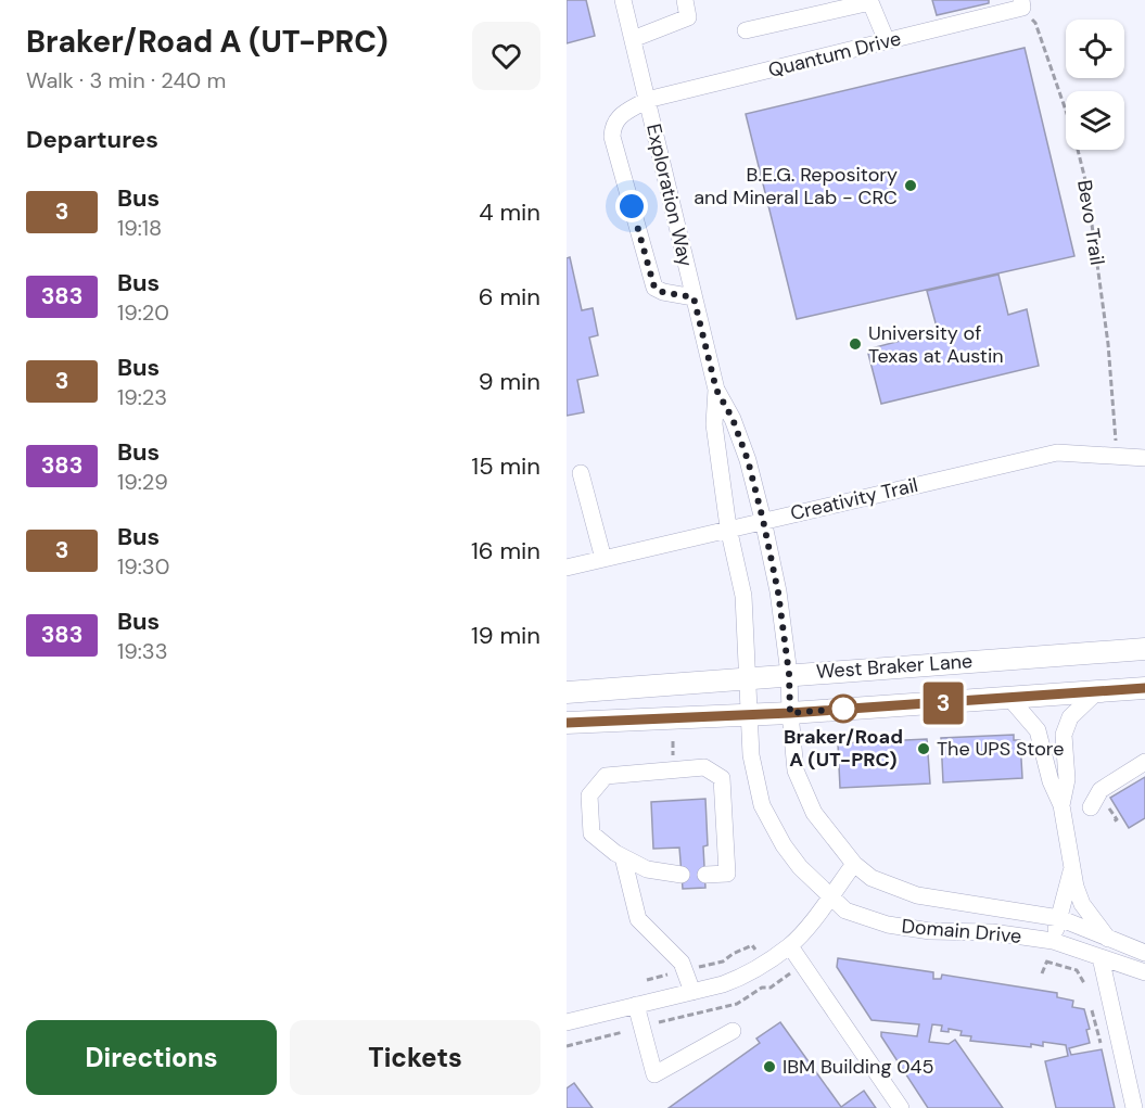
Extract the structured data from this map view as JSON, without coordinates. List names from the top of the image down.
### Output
{
  "streets": {
    "main road": ["West Braker Lane"],
    "street": [
      "Quantum Drive",
      "Exploration Way",
      "Creativity Trail",
      "Domain Drive"
    ],
    "path": ["Bevo Trail"]
  },
  "crossings": [
    ["Quantum Drive", "Exploration Way"],
    ["Quantum Drive", "Bevo Trail"],
    ["Exploration Way", "Creativity Trail"],
    ["Exploration Way", "West Braker Lane"],
    ["Exploration Way", "Domain Drive"],
    ["Bevo Trail", "Creativity Trail"],
    ["West Braker Lane", "Domain Drive"]
  ],
  "places": [
    "B.E.G. Repository and Mineral Lab - CRC",
    "University of Texas at Austin",
    "Braker/Road A (UT-PRC)",
    "The UPS Store",
    "IBM Building 045"
  ],
  "lines": ["bus line 3"],
  "page": {
    "heading": [
      ["Braker/Road A (UT-PRC)", "Walk · 3 min · 240 m"],
      "Departures"
    ],
    "on_map": "3",
    "list": [
      {
        "mark": "3",
        "name": "Bus",
        "note": "19:18",
        "value": "4 min"
      },
      {
        "mark": "383",
        "name": "Bus",
        "note": "19:20",
        "value": "6 min"
      },
      {
        "mark": "3",
        "name": "Bus",
        "note": "19:23",
        "value": "9 min"
      },
      {
        "mark": "383",
        "name": "Bus",
        "note": "19:29",
        "value": "15 min"
      },
      {
        "mark": "3",
        "name": "Bus",
        "note": "19:30",
        "value": "16 min"
      },
      {
        "mark": "383",
        "name": "Bus",
        "note": "19:33",
        "value": "19 min"
      }
    ],
    "buttons": ["Directions", "Tickets"]
  }
}
